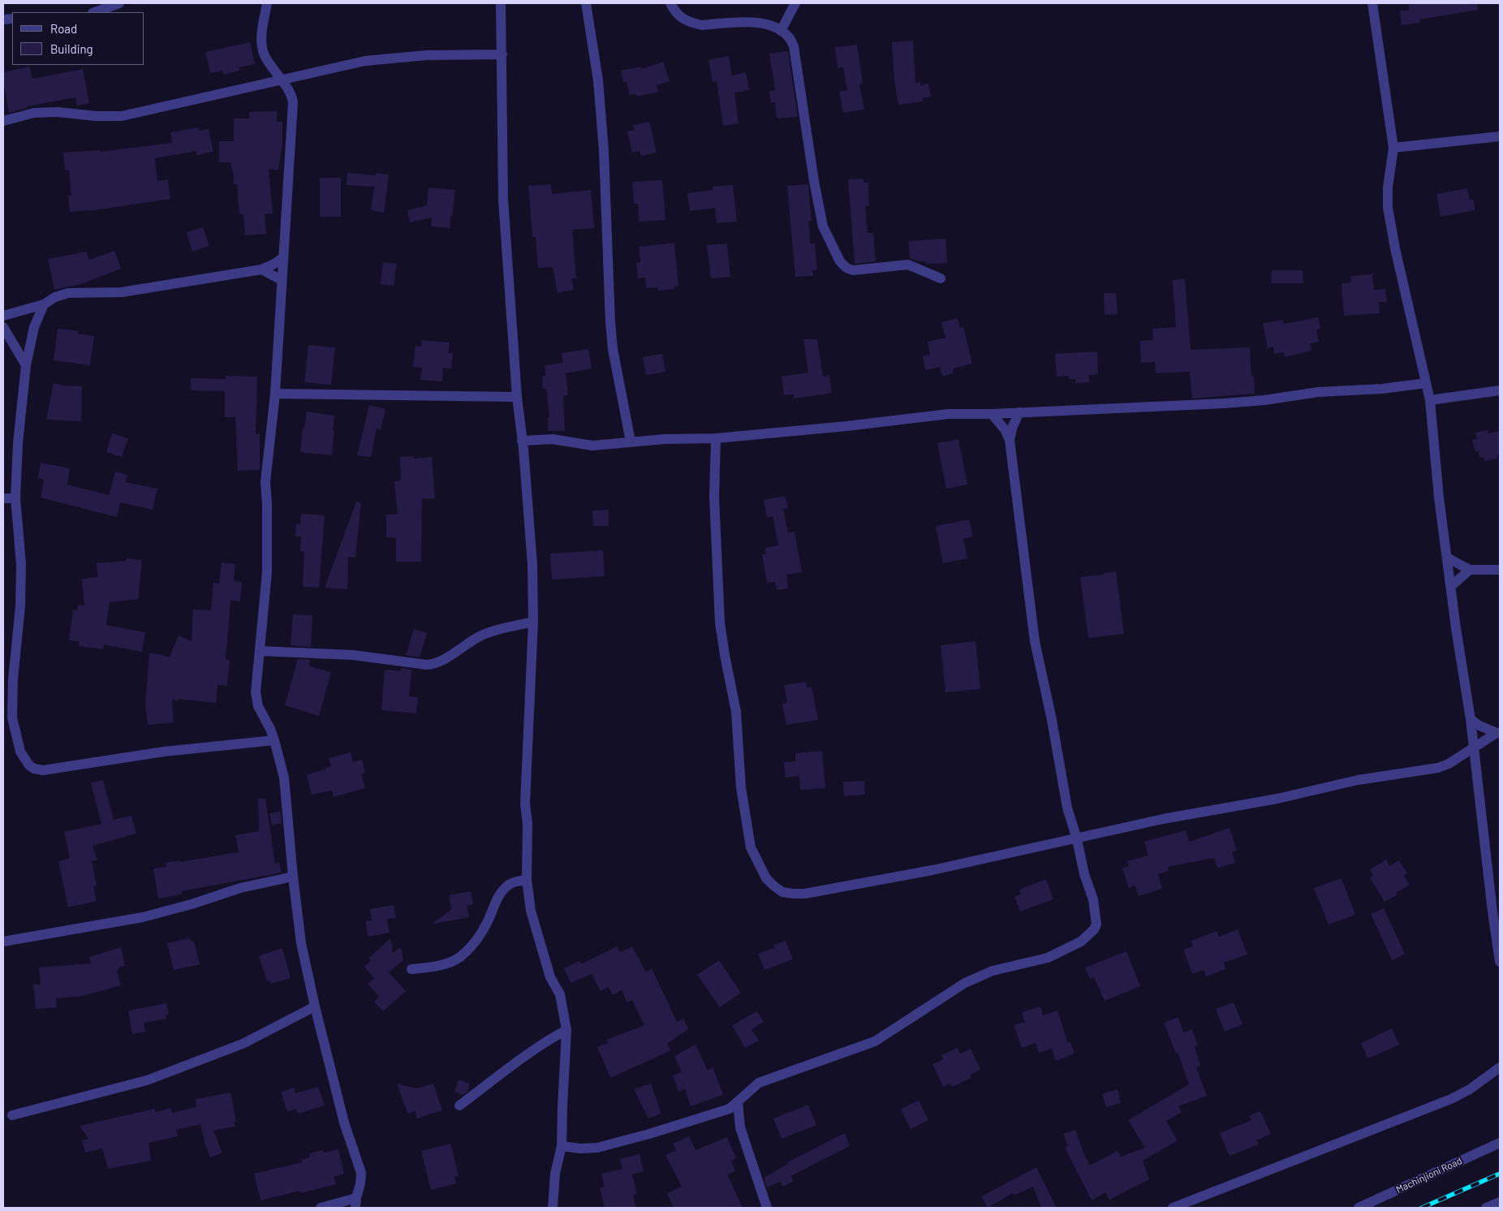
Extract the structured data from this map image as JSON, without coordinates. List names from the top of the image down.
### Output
{
  "streets": {
    "street": ["Machinjioni Road"]
  },
  "legend": ["Road", "Building"]
}
